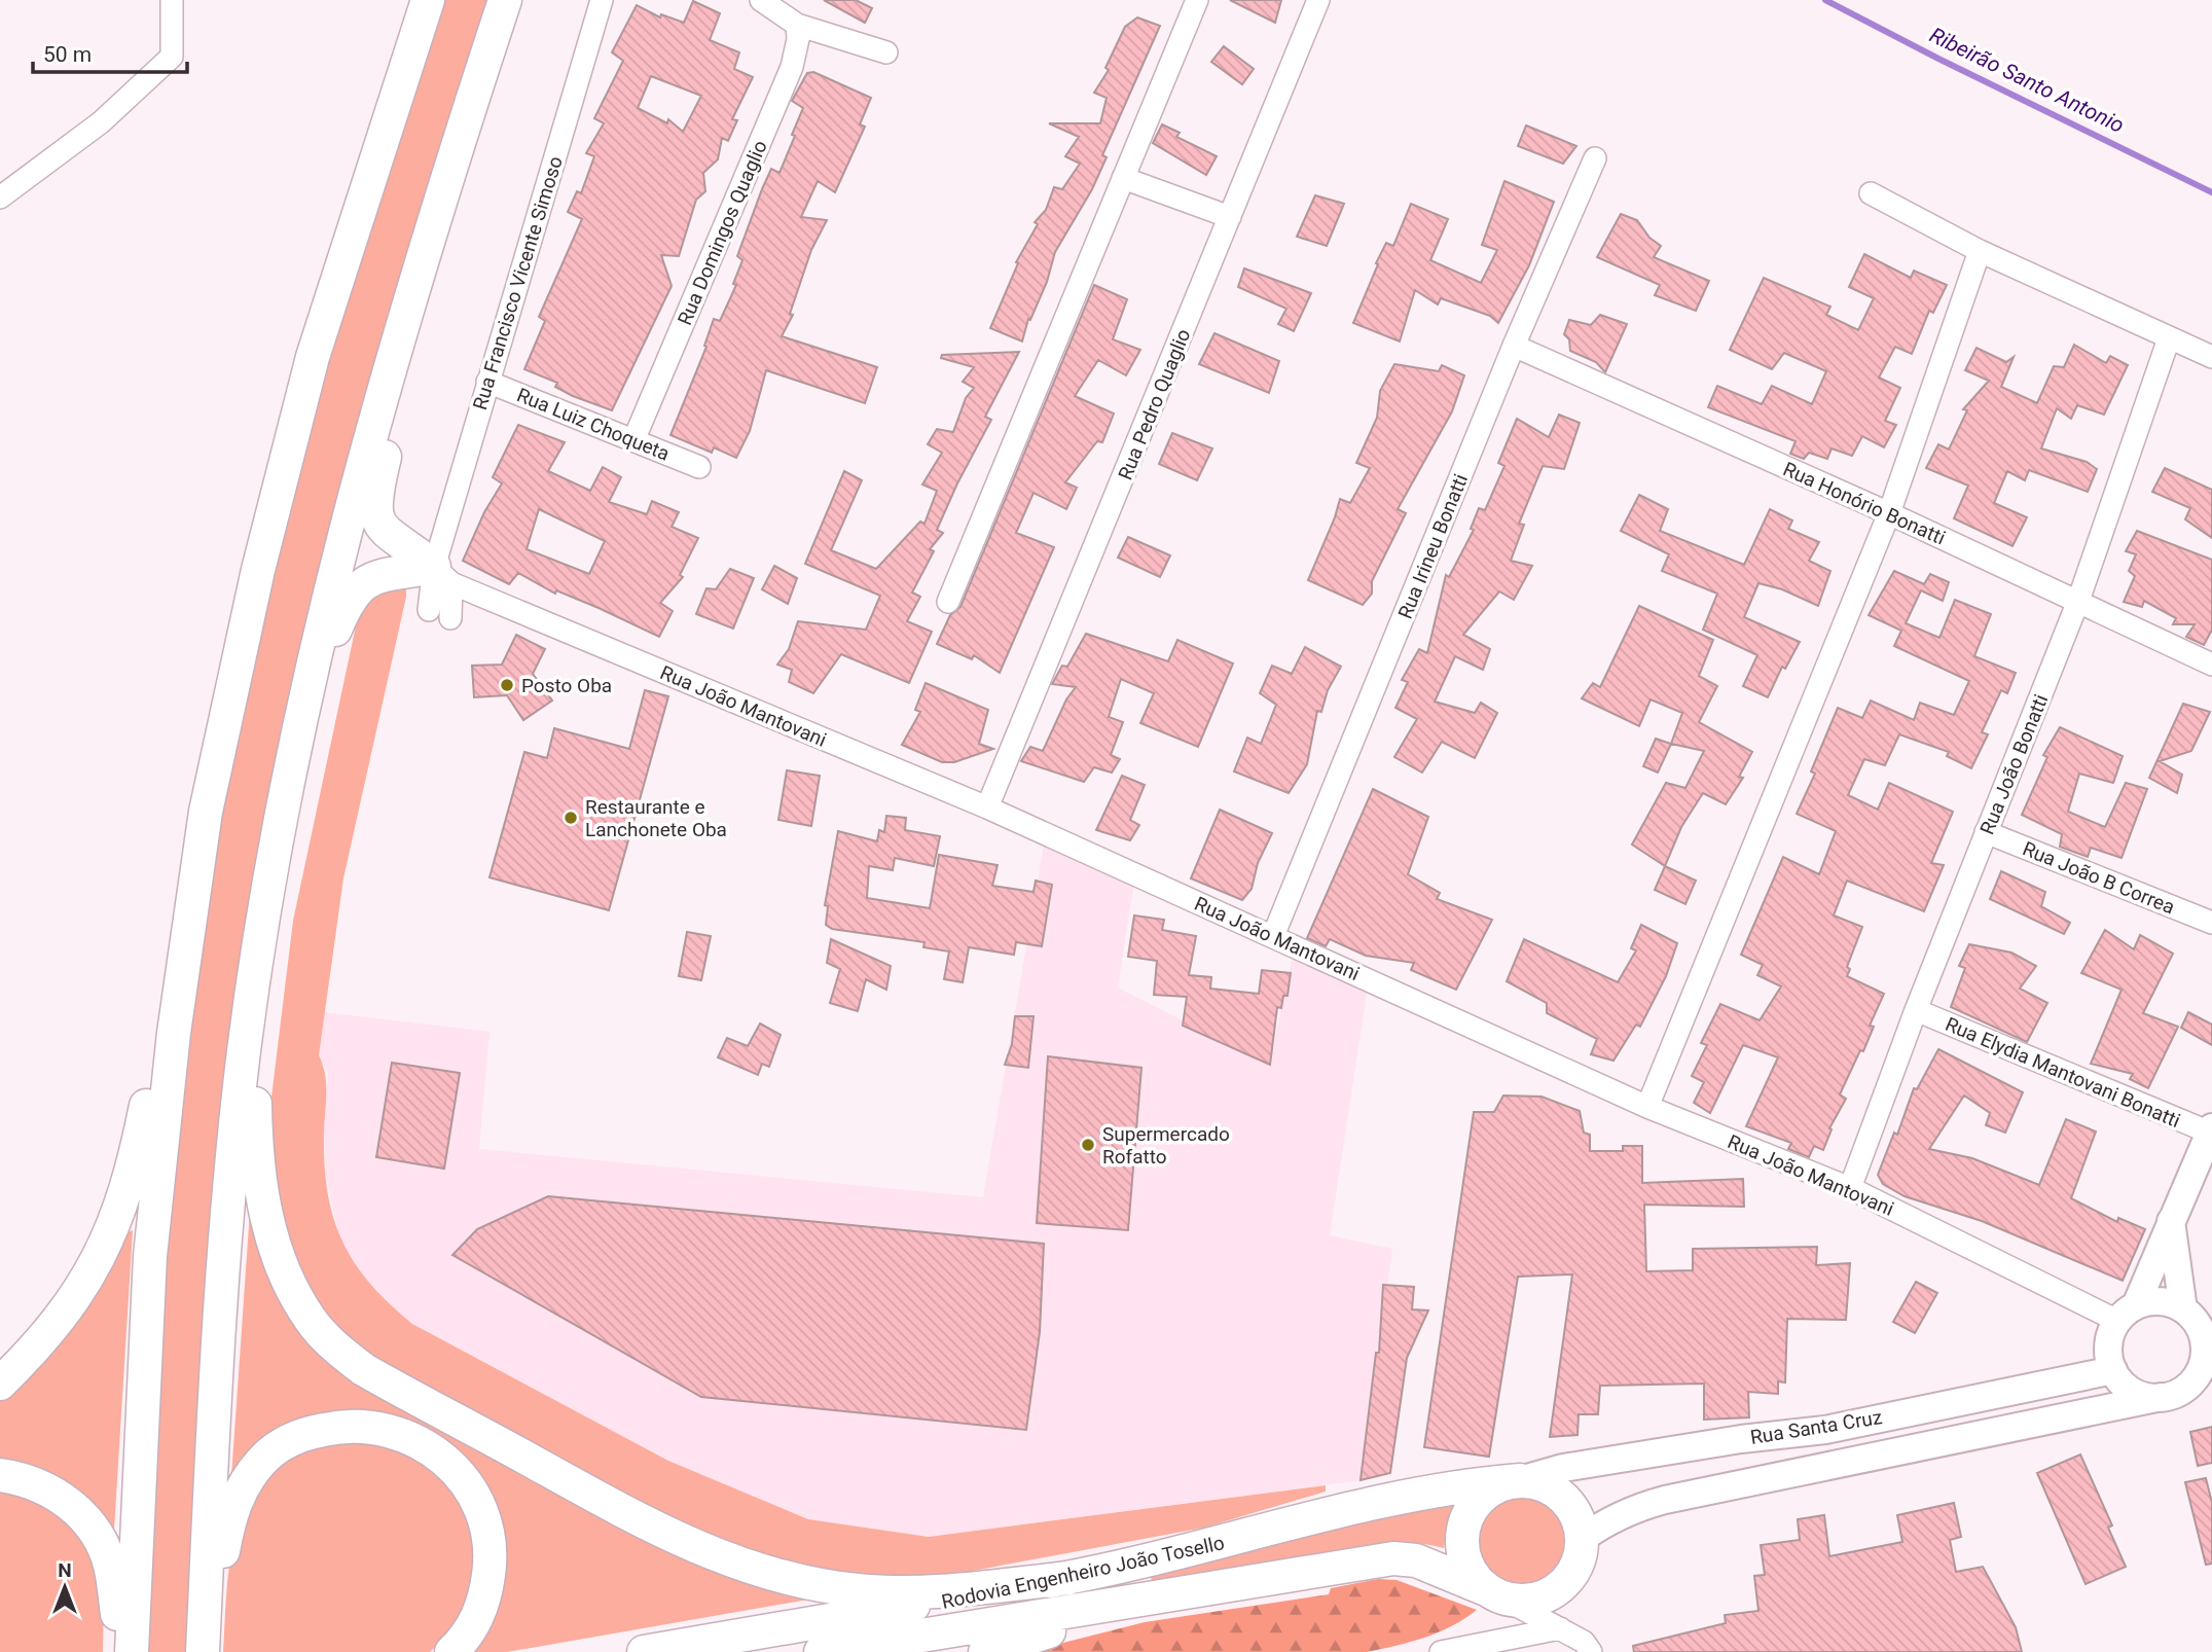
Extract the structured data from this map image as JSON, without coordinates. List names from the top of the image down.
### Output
{
  "streets": {
    "highway": ["Rodovia Engenheiro João Tosello"],
    "main road": ["Rua Santa Cruz"],
    "street": [
      "Rua Domingos Quaglio",
      "Rua Francisco Vicente Simoso",
      "Rua Pedro Quaglio",
      "Rua Luiz Choqueta",
      "Rua Honório Bonatti",
      "Rua Irineu Bonatti",
      "Rua João Mantovani",
      "Rua João Bonatti",
      "Rua João B Correa",
      "Rua Elydia Mantovani Bonatti"
    ]
  },
  "crossings": [
    ["Rua Domingos Quaglio", "Rua Luiz Choqueta"],
    ["Rua Francisco Vicente Simoso", "Rua Luiz Choqueta"],
    ["Rua Francisco Vicente Simoso", "Rua João Mantovani"],
    ["Rua Pedro Quaglio", "Rua João Mantovani"],
    ["Rua Honório Bonatti", "Rua Irineu Bonatti"],
    ["Rua Honório Bonatti", "Rua João Bonatti"],
    ["Rua Irineu Bonatti", "Rua João Mantovani"],
    ["Rua João Mantovani", "Rua João Bonatti"],
    ["Rua João Mantovani", "Rua Santa Cruz"],
    ["Rua João Bonatti", "Rua João B Correa"],
    ["Rua João Bonatti", "Rua Elydia Mantovani Bonatti"],
    ["Rua Santa Cruz", "Rodovia Engenheiro João Tosello"]
  ],
  "water": ["Ribeirão Santo Antonio"],
  "places": ["Posto Oba", "Restaurante e Lanchonete Oba", "Supermercado Rofatto"],
  "scale_bar": "50 m",
  "north": "top"
}
